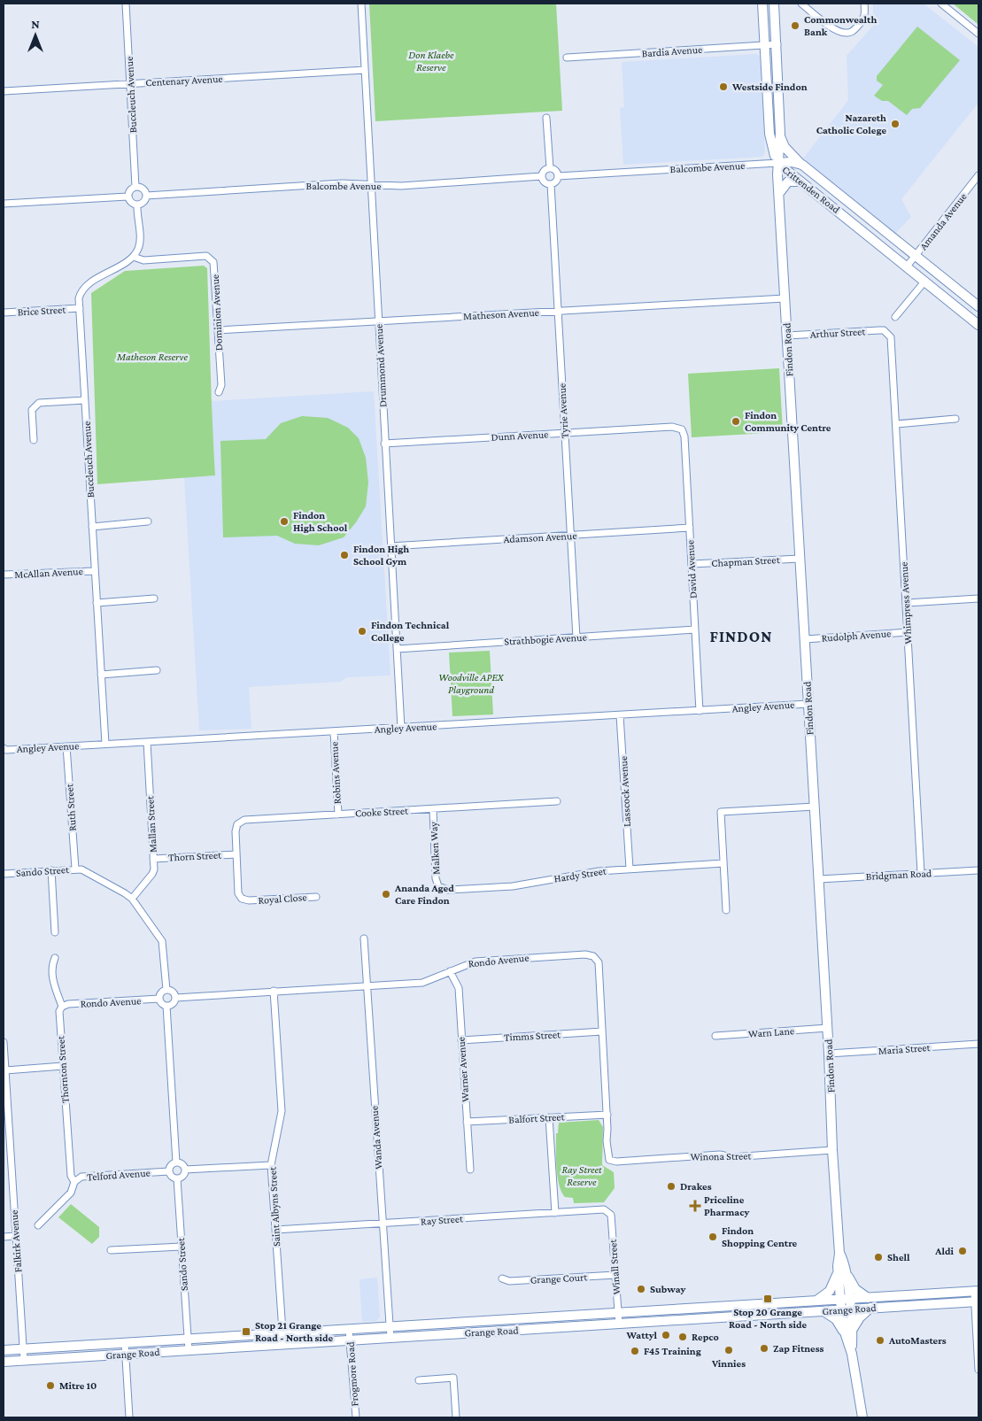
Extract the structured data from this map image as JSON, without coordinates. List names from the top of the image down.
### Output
{
  "streets": {
    "main road": ["Crittenden Road", "Findon Road", "Grange Road"],
    "street": [
      "Bardia Avenue",
      "Centenary Avenue",
      "Buccleuch Avenue",
      "Balcombe Avenue",
      "Amanda Avenue",
      "Brice Street",
      "Dominion Avenue",
      "Matheson Avenue",
      "Arthur Street",
      "Drummond Avenue",
      "Tyrie Avenue",
      "Dunn Avenue",
      "Adamson Avenue",
      "Chapman Street",
      "David Avenue",
      "McAllan Avenue",
      "Whimpress Avenue",
      "Rudolph Avenue",
      "Strathbogie Avenue",
      "Angley Avenue",
      "Robins Avenue",
      "Lasscock Avenue",
      "Ruth Street",
      "Cooke Street",
      "Mallan Street",
      "Malken Way",
      "Thorn Street",
      "Sando Street",
      "Hardy Street",
      "Bridgman Road",
      "Royal Close",
      "Rondo Avenue",
      "Warn Lane",
      "Timms Street",
      "Maria Street",
      "Thornton Street",
      "Warner Avenue",
      "Balfort Street",
      "Wanda Avenue",
      "Winona Street",
      "Telford Avenue",
      "Saint Albyns Street",
      "Ray Street",
      "Falkirk Avenue",
      "Winall Street",
      "Grange Court",
      "Frogmore Road"
    ]
  },
  "crossings": [
    ["Bardia Avenue", "Findon Road"],
    ["Centenary Avenue", "Buccleuch Avenue"],
    ["Centenary Avenue", "Drummond Avenue"],
    ["Buccleuch Avenue", "Balcombe Avenue"],
    ["Buccleuch Avenue", "Brice Street"],
    ["Buccleuch Avenue", "Dominion Avenue"],
    ["Buccleuch Avenue", "McAllan Avenue"],
    ["Buccleuch Avenue", "Angley Avenue"],
    ["Balcombe Avenue", "Crittenden Road"],
    ["Balcombe Avenue", "Findon Road"],
    ["Balcombe Avenue", "Drummond Avenue"],
    ["Balcombe Avenue", "Tyrie Avenue"],
    ["Crittenden Road", "Amanda Avenue"],
    ["Crittenden Road", "Findon Road"],
    ["Dominion Avenue", "Matheson Avenue"],
    ["Matheson Avenue", "Findon Road"],
    ["Matheson Avenue", "Drummond Avenue"],
    ["Matheson Avenue", "Tyrie Avenue"],
    ["Arthur Street", "Findon Road"],
    ["Arthur Street", "Whimpress Avenue"],
    ["Findon Road", "Chapman Street"],
    ["Findon Road", "Rudolph Avenue"],
    ["Findon Road", "Angley Avenue"],
    ["Findon Road", "Bridgman Road"],
    ["Findon Road", "Warn Lane"],
    ["Findon Road", "Maria Street"],
    ["Findon Road", "Winona Street"],
    ["Findon Road", "Grange Road"],
    ["Drummond Avenue", "Dunn Avenue"],
    ["Drummond Avenue", "Adamson Avenue"],
    ["Drummond Avenue", "Strathbogie Avenue"],
    ["Drummond Avenue", "Angley Avenue"],
    ["Tyrie Avenue", "Dunn Avenue"],
    ["Tyrie Avenue", "Adamson Avenue"],
    ["Tyrie Avenue", "Strathbogie Avenue"],
    ["Dunn Avenue", "David Avenue"],
    ["Adamson Avenue", "David Avenue"],
    ["Chapman Street", "David Avenue"],
    ["David Avenue", "Strathbogie Avenue"],
    ["David Avenue", "Angley Avenue"],
    ["Whimpress Avenue", "Rudolph Avenue"],
    ["Whimpress Avenue", "Bridgman Road"],
    ["Angley Avenue", "Robins Avenue"],
    ["Angley Avenue", "Lasscock Avenue"],
    ["Angley Avenue", "Ruth Street"],
    ["Angley Avenue", "Mallan Street"],
    ["Robins Avenue", "Cooke Street"],
    ["Lasscock Avenue", "Hardy Street"],
    ["Ruth Street", "Sando Street"],
    ["Cooke Street", "Malken Way"],
    ["Cooke Street", "Thorn Street"],
    ["Cooke Street", "Royal Close"],
    ["Mallan Street", "Thorn Street"],
    ["Mallan Street", "Sando Street"],
    ["Malken Way", "Hardy Street"],
    ["Thorn Street", "Royal Close"],
    ["Sando Street", "Rondo Avenue"],
    ["Sando Street", "Telford Avenue"],
    ["Sando Street", "Grange Road"],
    ["Rondo Avenue", "Timms Street"],
    ["Rondo Avenue", "Thornton Street"],
    ["Rondo Avenue", "Warner Avenue"],
    ["Rondo Avenue", "Balfort Street"],
    ["Rondo Avenue", "Wanda Avenue"],
    ["Rondo Avenue", "Winona Street"],
    ["Rondo Avenue", "Saint Albyns Street"],
    ["Timms Street", "Warner Avenue"],
    ["Thornton Street", "Telford Avenue"],
    ["Warner Avenue", "Balfort Street"],
    ["Wanda Avenue", "Ray Street"],
    ["Wanda Avenue", "Grange Road"],
    ["Saint Albyns Street", "Ray Street"],
    ["Saint Albyns Street", "Grange Road"],
    ["Ray Street", "Winall Street"],
    ["Falkirk Avenue", "Grange Road"],
    ["Winall Street", "Grange Court"],
    ["Winall Street", "Grange Road"],
    ["Grange Road", "Frogmore Road"]
  ],
  "districts": ["FINDON"],
  "parks": [
    "Don Klaebe Reserve",
    "Matheson Reserve",
    "Woodville APEX Playground",
    "Ray Street Reserve"
  ],
  "places": {
    "other": [
      "Commonwealth Bank",
      "Westside Findon",
      "Nazareth Catholic Colege",
      "Findon Community Centre",
      "Findon High School",
      "Findon High School Gym",
      "Findon Technical College",
      "Ananda Aged Care Findon",
      "Drakes",
      "Findon Shopping Centre",
      "Aldi",
      "Shell",
      "Subway",
      "Wattyl",
      "Repco",
      "AutoMasters",
      "Zap Fitness",
      "Vinnies",
      "F45 Training",
      "Mitre 10"
    ],
    "health": ["Priceline Pharmacy"],
    "transit": ["Stop 20 Grange Road - North side", "Stop 21 Grange Road - North side"]
  },
  "north": "top"
}
